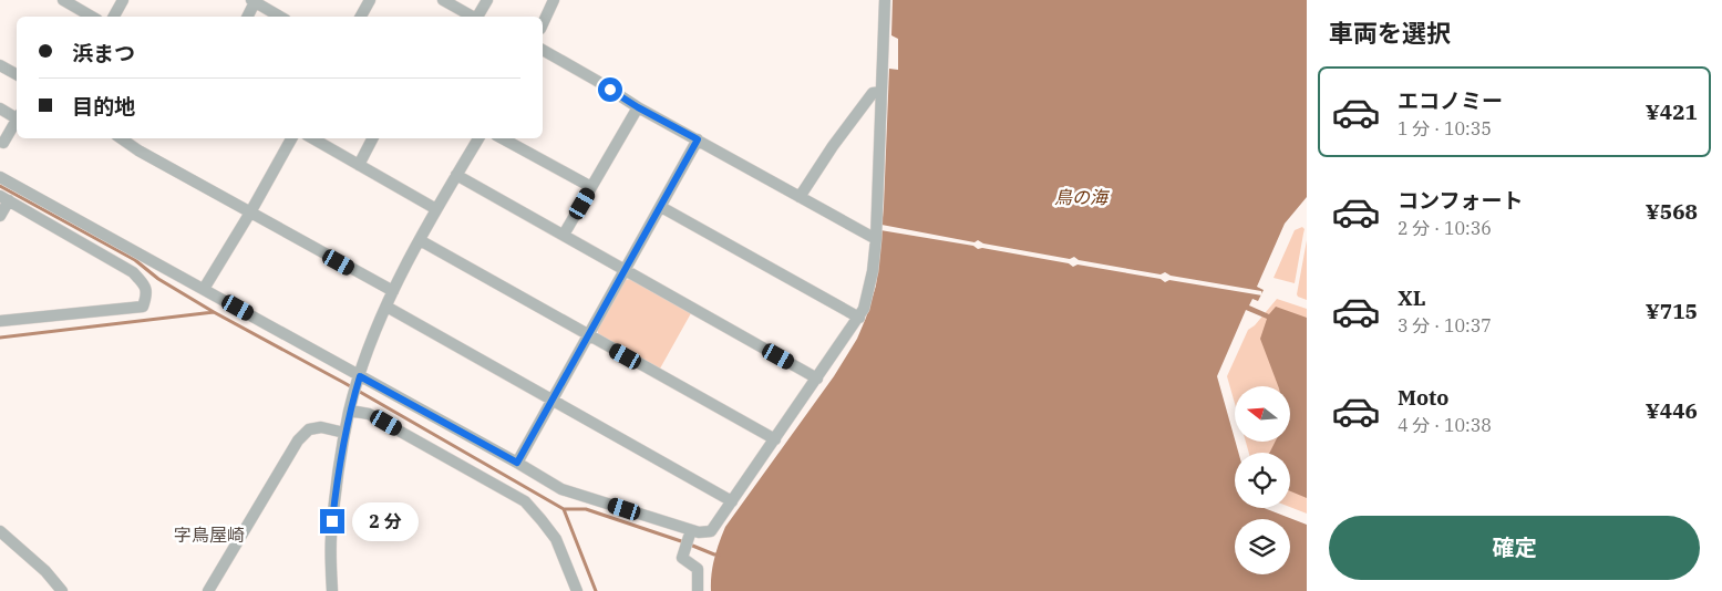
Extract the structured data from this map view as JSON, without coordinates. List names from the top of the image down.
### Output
{
  "districts": ["字鳥屋崎"],
  "water": ["鳥の海"],
  "north": "left",
  "page": {
    "heading": "車両を選択",
    "banner": ["浜まつ", "目的地"],
    "list": [
      {
        "name": "エコノミー",
        "note": "1 分 · 10:35",
        "value": "¥421"
      },
      {
        "name": "コンフォート",
        "note": "2 分 · 10:36",
        "value": "¥568"
      },
      {
        "name": "XL",
        "note": "3 分 · 10:37",
        "value": "¥715"
      },
      {
        "name": "Moto",
        "note": "4 分 · 10:38",
        "value": "¥446"
      }
    ],
    "bubble": "2 分",
    "buttons": "確定"
  }
}
